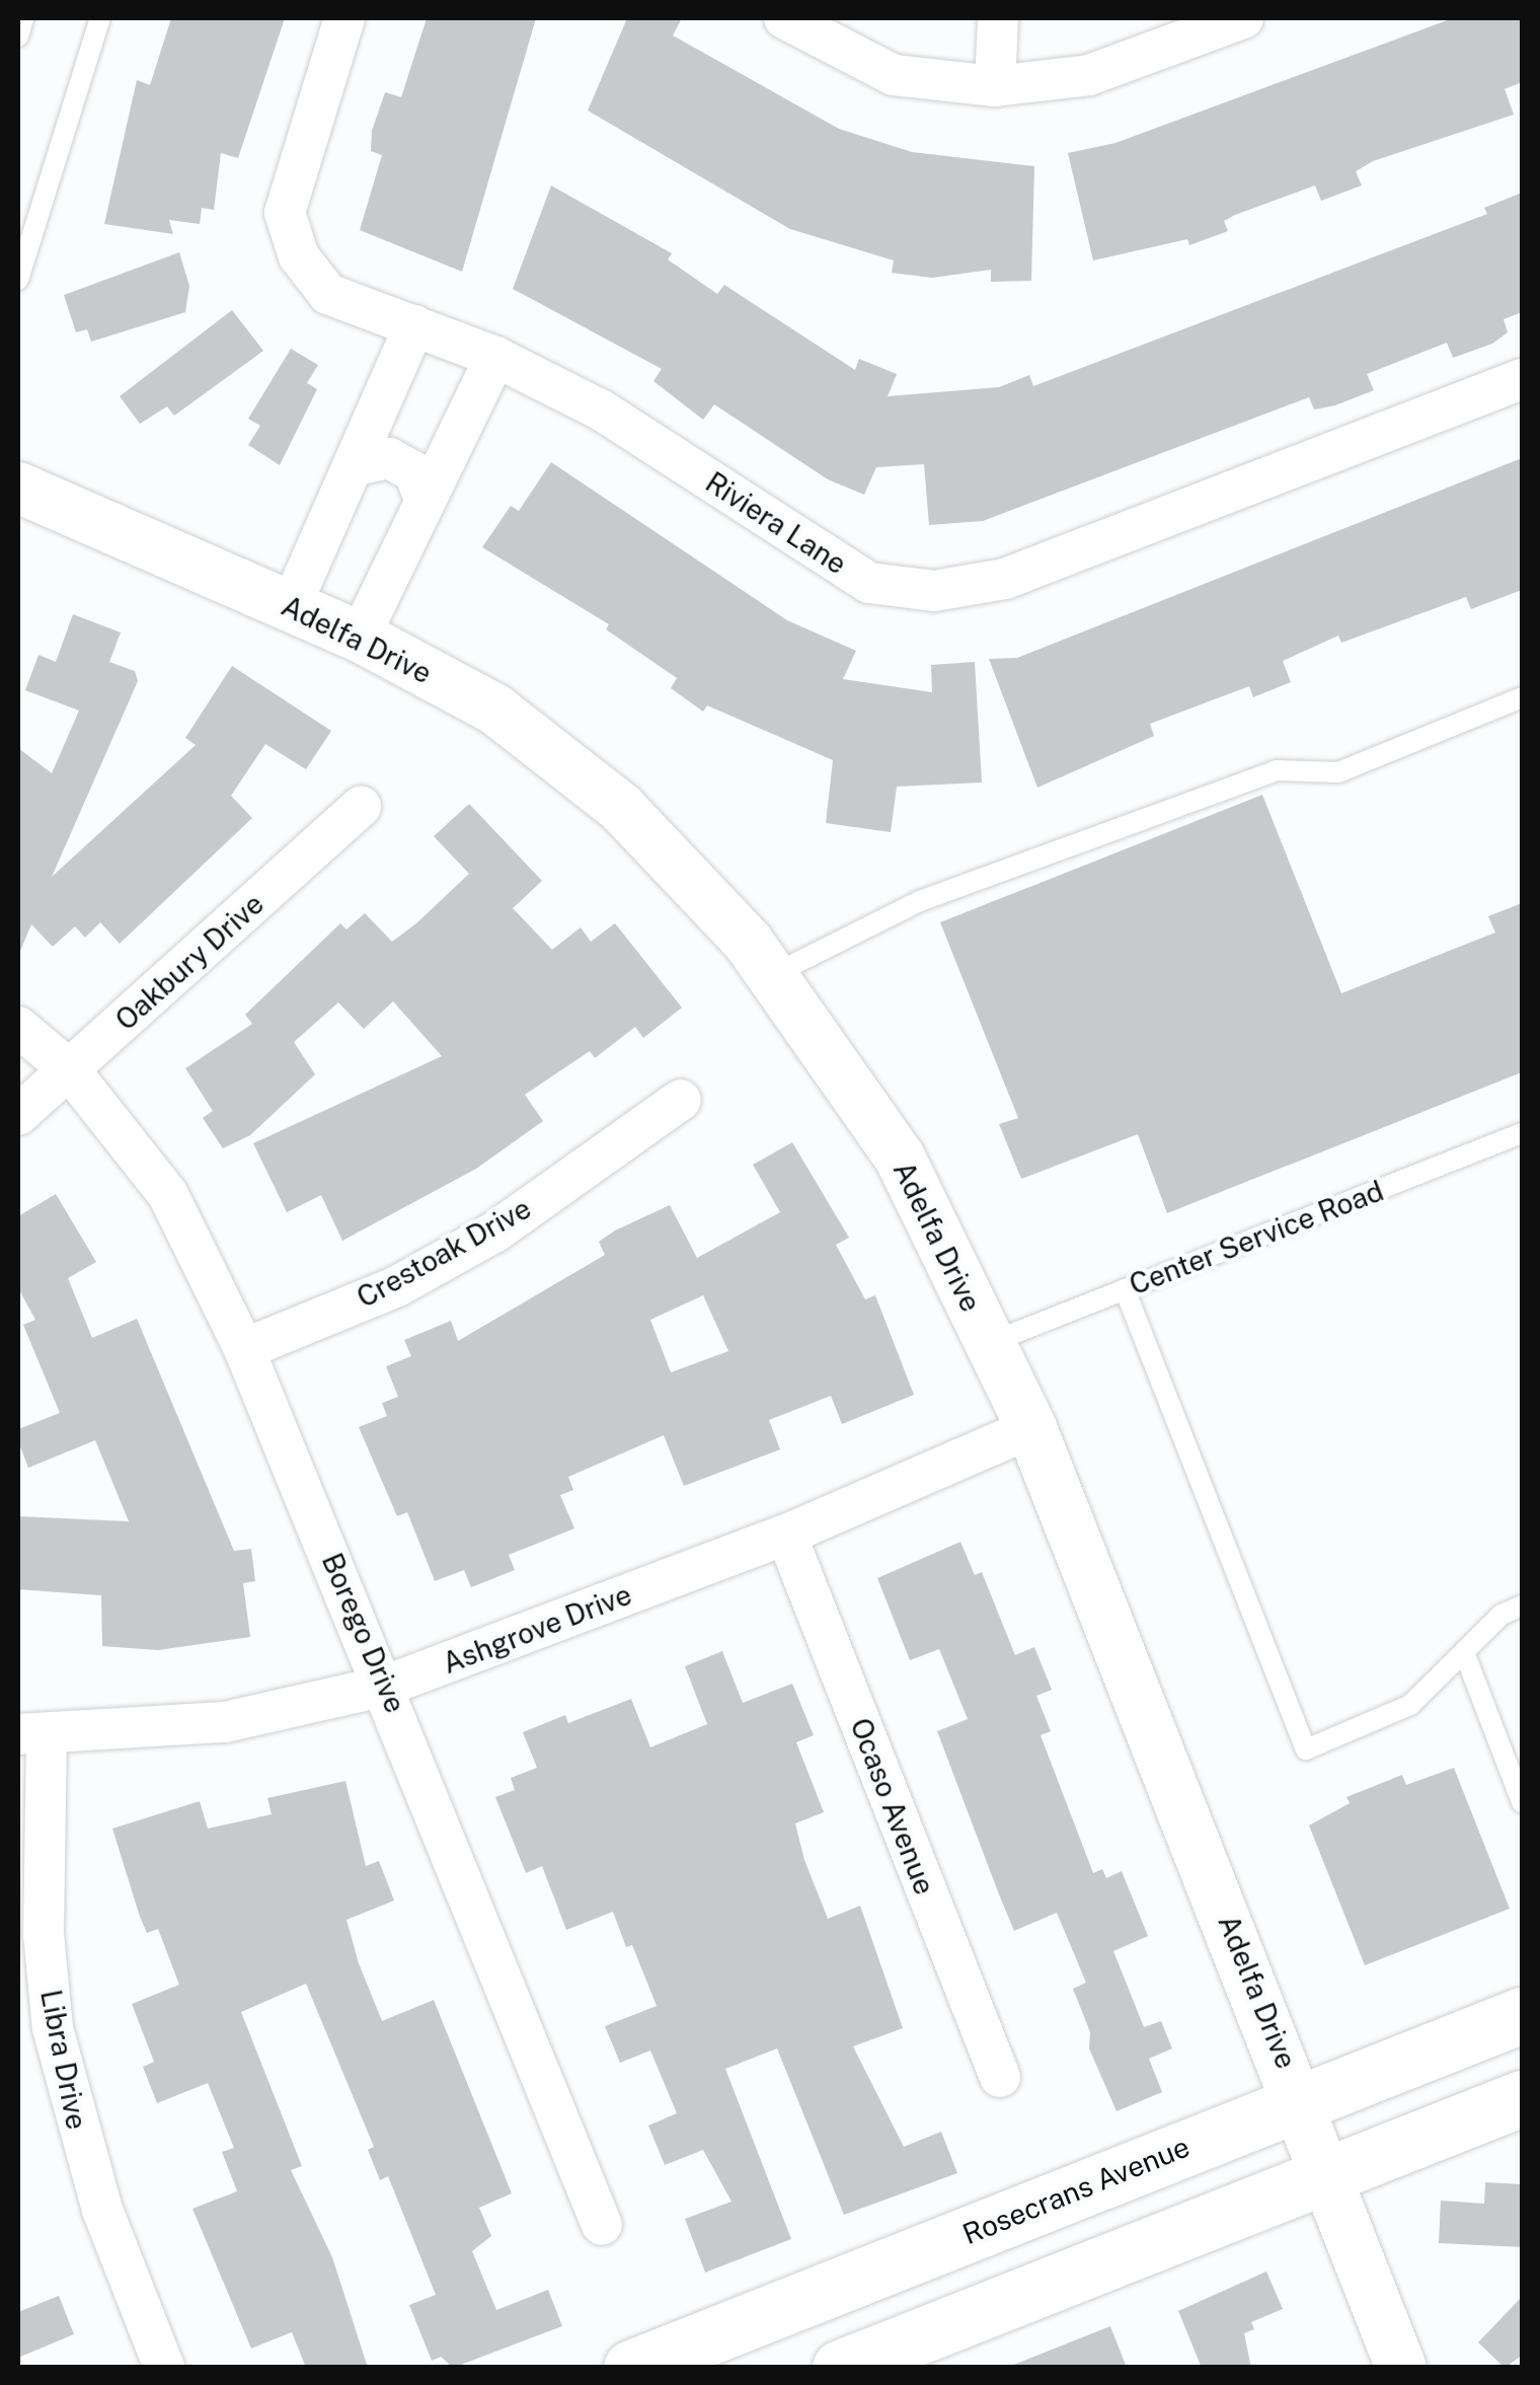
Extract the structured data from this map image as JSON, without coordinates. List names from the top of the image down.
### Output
{
  "streets": {
    "main road": ["Rosecrans Avenue"],
    "street": [
      "Riviera Lane",
      "Adelfa Drive",
      "Oakbury Drive",
      "Crestoak Drive",
      "Ashgrove Drive",
      "Borego Drive",
      "Ocaso Avenue",
      "Libra Drive"
    ],
    "lane": ["Center Service Road"]
  },
  "crossings": [
    ["Adelfa Drive", "Center Service Road"],
    ["Adelfa Drive", "Ashgrove Drive"],
    ["Adelfa Drive", "Rosecrans Avenue"],
    ["Oakbury Drive", "Borego Drive"],
    ["Crestoak Drive", "Borego Drive"],
    ["Ashgrove Drive", "Borego Drive"],
    ["Ashgrove Drive", "Ocaso Avenue"],
    ["Ashgrove Drive", "Libra Drive"]
  ]
}
